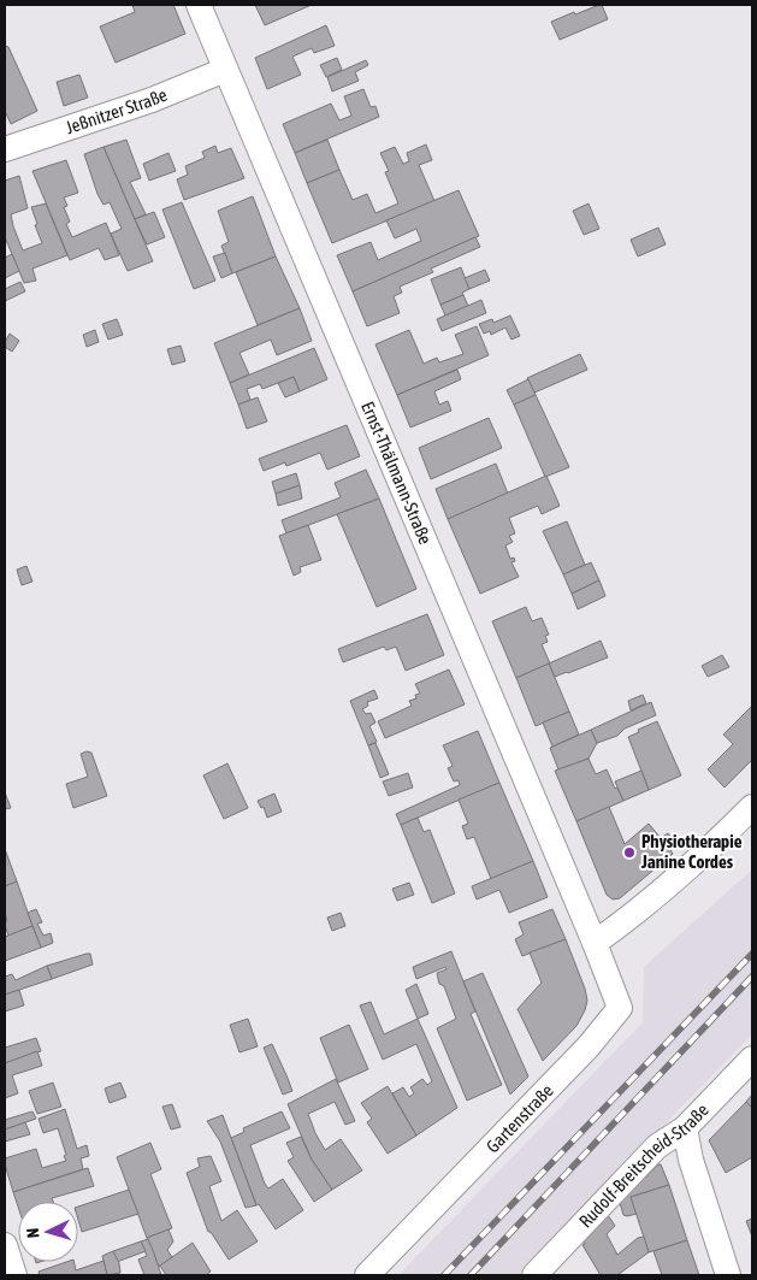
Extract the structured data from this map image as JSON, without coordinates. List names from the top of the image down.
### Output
{
  "streets": {
    "street": [
      "Jeßnitzer Straße",
      "Ernst-Thälmann-Straße",
      "Gartenstraße",
      "Rudolf-Breitscheid-Straße"
    ]
  },
  "crossings": [
    ["Jeßnitzer Straße", "Ernst-Thälmann-Straße"],
    ["Ernst-Thälmann-Straße", "Gartenstraße"]
  ],
  "places": ["Physiotherapie Janine Cordes"],
  "north": "left"
}
